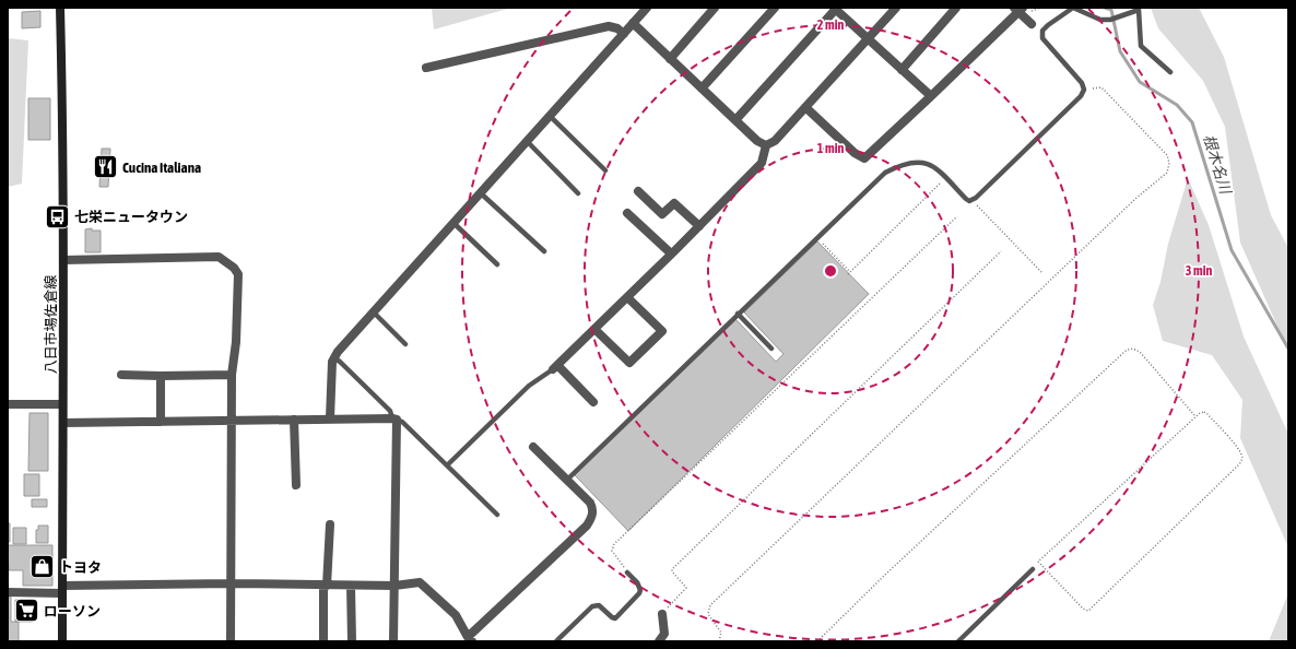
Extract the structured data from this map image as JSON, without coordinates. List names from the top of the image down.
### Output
{
  "streets": {
    "main road": ["八日市場佐倉線"]
  },
  "water": ["根木名川"],
  "places": {
    "restaurant": ["Cucina Italiana"],
    "bus stop": ["七栄ニュータウン"],
    "shop": ["トヨタ"],
    "supermarket": ["ローソン"]
  },
  "rings": ["2 min", "1 min", "3 min"]
}
